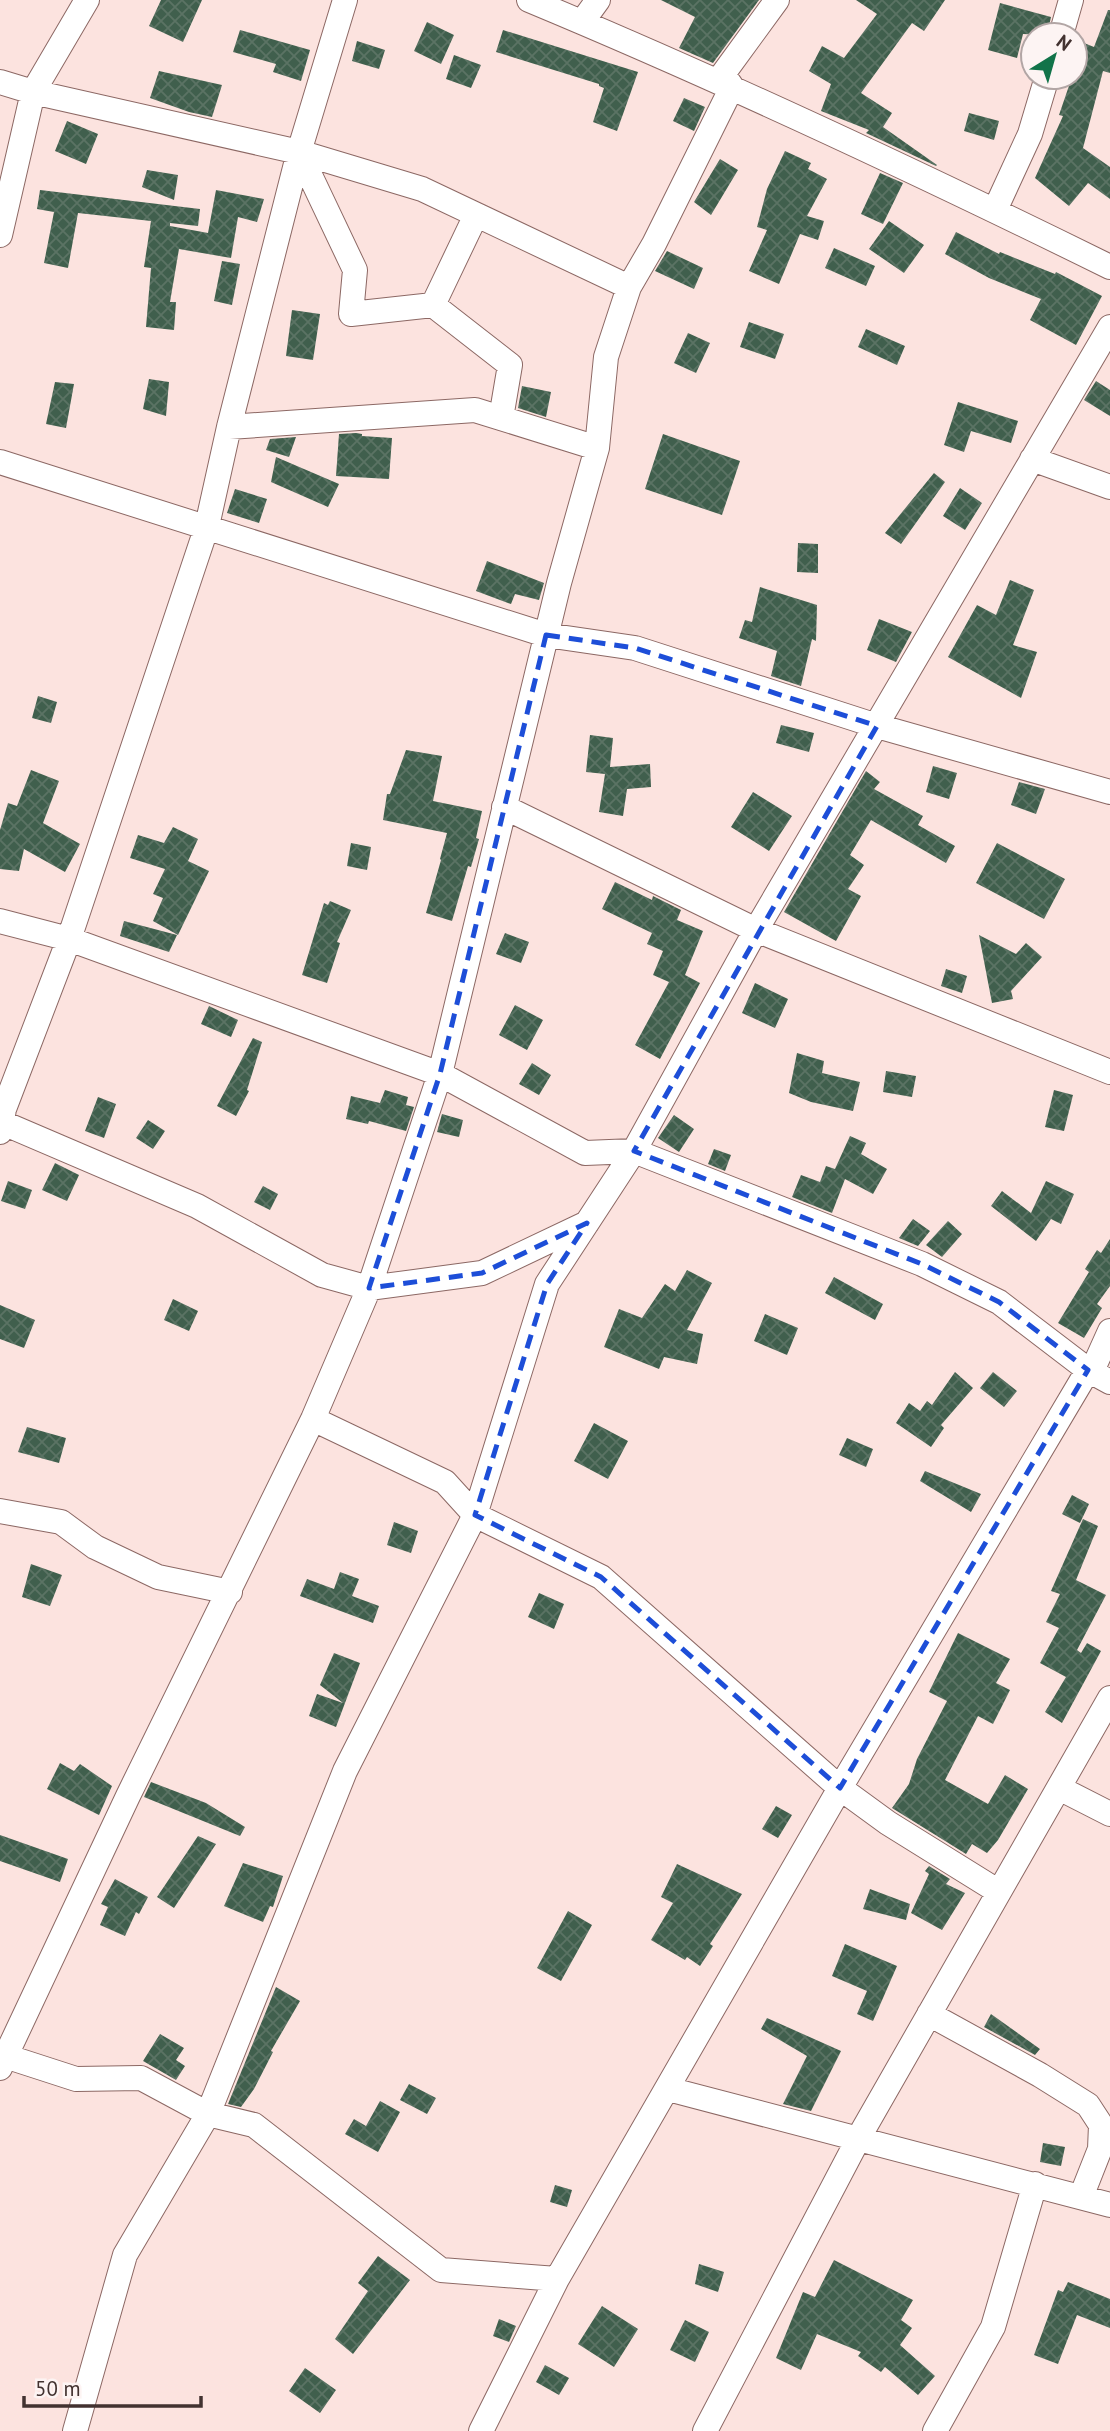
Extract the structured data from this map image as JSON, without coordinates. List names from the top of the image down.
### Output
{
  "scale_bar": "50 m",
  "north": "top right"
}
